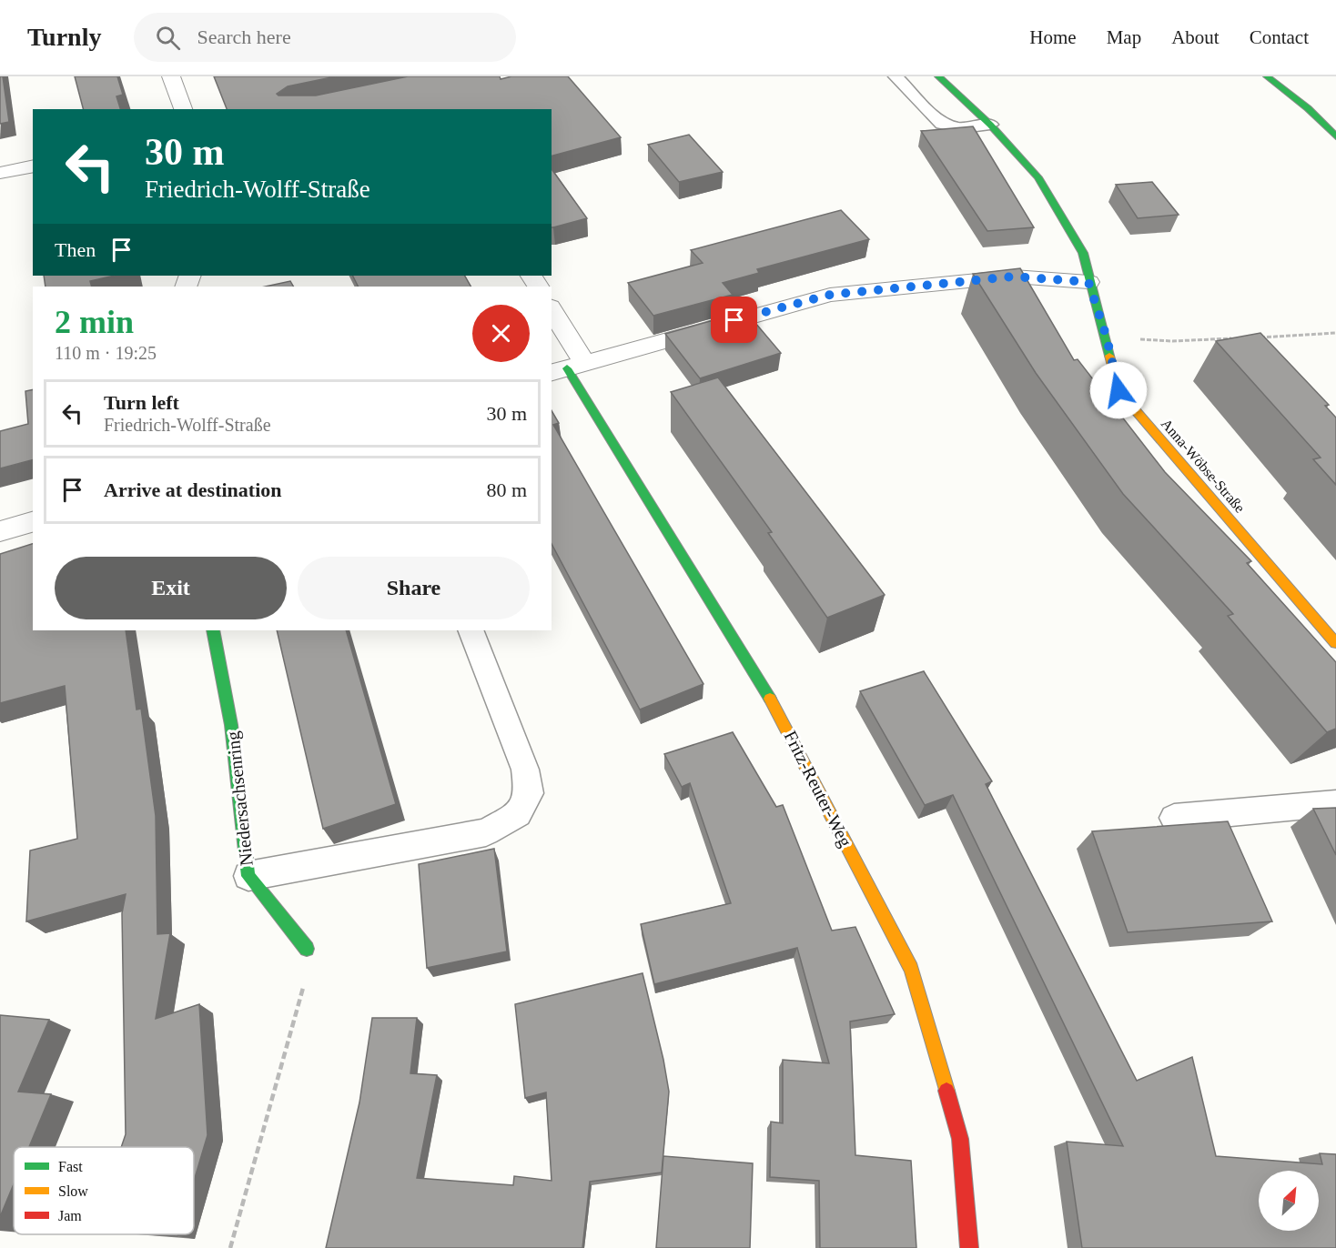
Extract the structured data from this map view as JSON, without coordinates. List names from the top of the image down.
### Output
{
  "streets": {
    "street": ["Anna-Wöbse-Straße", "Fritz-Reuter-Weg", "Niedersachsenring"]
  },
  "legend": ["Fast", "Slow", "Jam"],
  "north": "top right",
  "page": {
    "header": "Turnly",
    "search": "Search here",
    "nav": [
      "Home",
      "Map",
      "About",
      "Contact"
    ],
    "turn": ["30 m", "Friedrich-Wolff-Straße"],
    "then": "Then",
    "heading": ["2 min", "110 m · 19:25"],
    "list": [
      {
        "name": "Turn left",
        "note": "Friedrich-Wolff-Straße",
        "value": "30 m"
      },
      {
        "name": "Arrive at destination",
        "value": "80 m"
      }
    ],
    "buttons": ["Exit", "Share"]
  }
}
